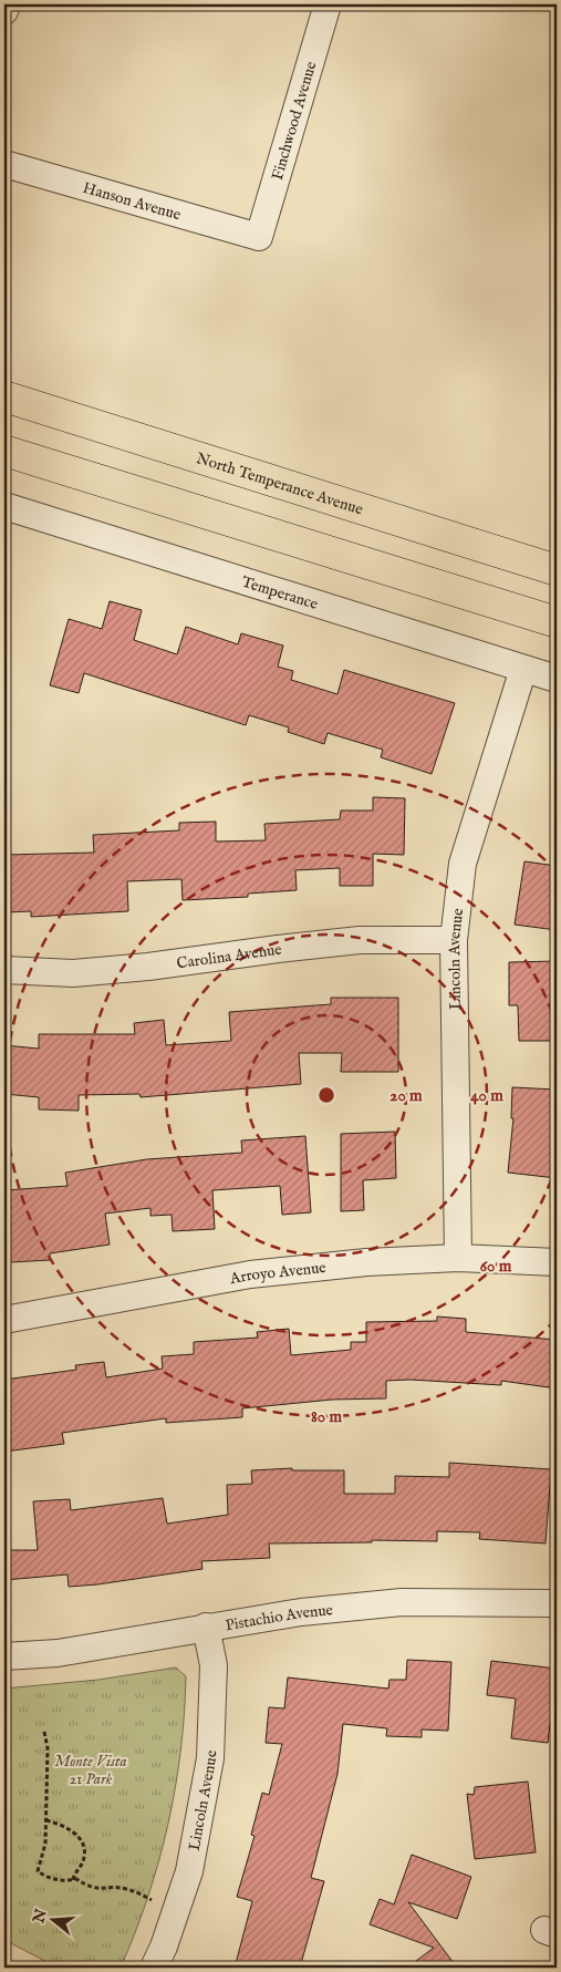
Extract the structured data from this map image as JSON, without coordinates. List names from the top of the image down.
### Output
{
  "streets": {
    "main road": ["North Temperance Avenue"],
    "street": [
      "Finchwood Avenue",
      "Hanson Avenue",
      "Temperance",
      "Carolina Avenue",
      "Lincoln Avenue",
      "Arroyo Avenue",
      "Pistachio Avenue"
    ]
  },
  "crossings": [
    ["Finchwood Avenue", "Hanson Avenue"],
    ["Temperance", "Lincoln Avenue"],
    ["Carolina Avenue", "Lincoln Avenue"],
    ["Lincoln Avenue", "Arroyo Avenue"],
    ["Lincoln Avenue", "Pistachio Avenue"]
  ],
  "parks": ["Monte Vista 21 Park"],
  "north": "left",
  "rings": [
    "20 m",
    "40 m",
    "60 m",
    "80 m"
  ]
}
